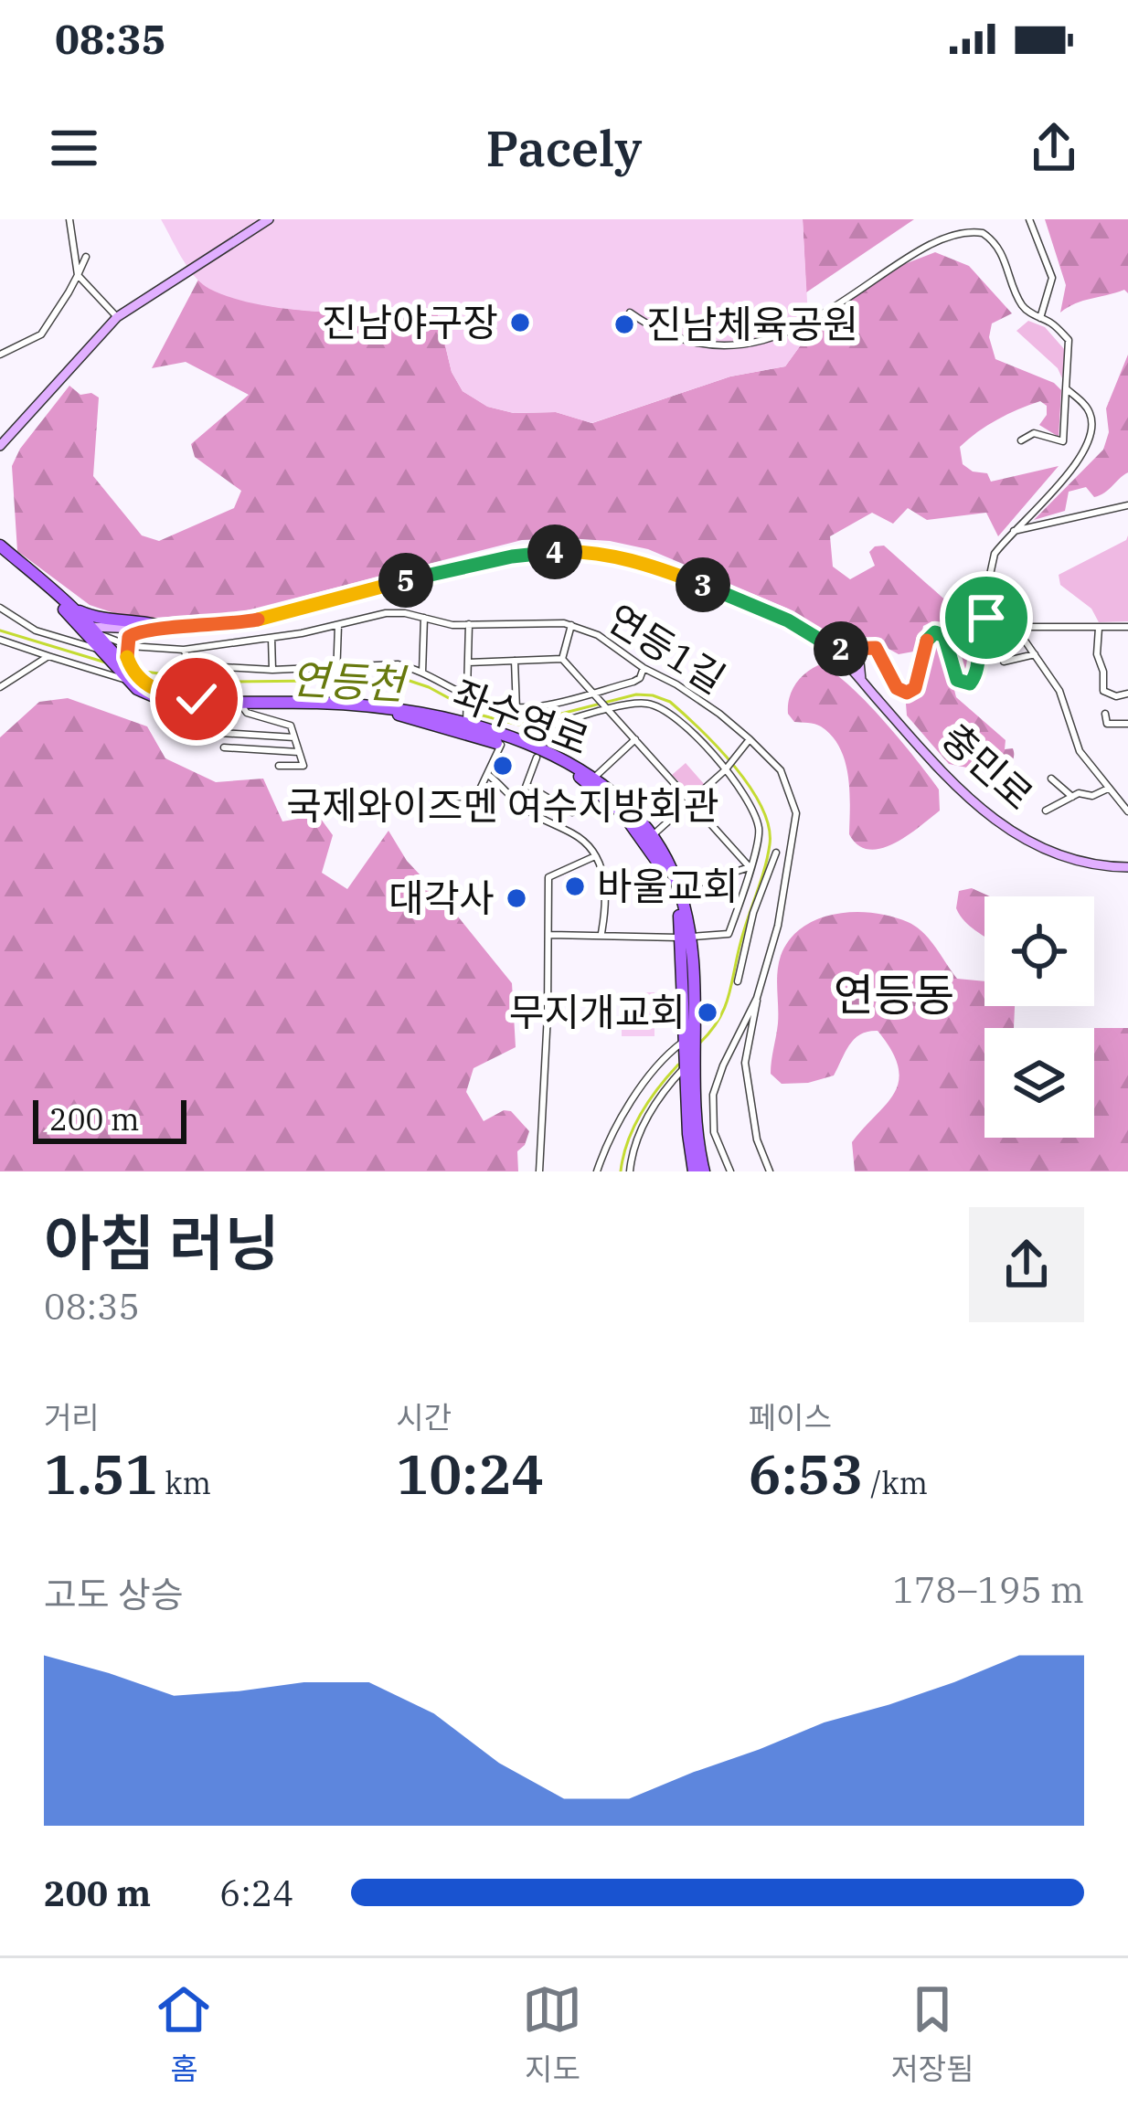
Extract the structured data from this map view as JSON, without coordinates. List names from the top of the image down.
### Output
{
  "streets": {
    "main road": ["좌수영로"],
    "street": ["연등1길", "충민로"]
  },
  "crossings": [
    ["연등1길", "충민로"]
  ],
  "districts": ["연등동"],
  "water": ["연등천"],
  "places": [
    "진남야구장",
    "진남체육공원",
    "국제와이즈멘 여수지방회관",
    "바울교회",
    "대각사",
    "무지개교회"
  ],
  "scale_bar": "200 m",
  "page": {
    "status": "08:35",
    "header": "Pacely",
    "pins": [
      "4",
      "5",
      "3",
      "2"
    ],
    "scale": "200 m",
    "heading": ["아침 러닝", "08:35"],
    "stats": [
      ["거리", "1.51 km"],
      ["시간", "10:24"],
      ["페이스", "6:53 /km"]
    ],
    "chart": ["고도 상승", "178–195 m"],
    "list": [
      {
        "name": "200 m",
        "note": "6:24"
      }
    ],
    "tabs": ["홈", "지도", "저장됨"]
  }
}
